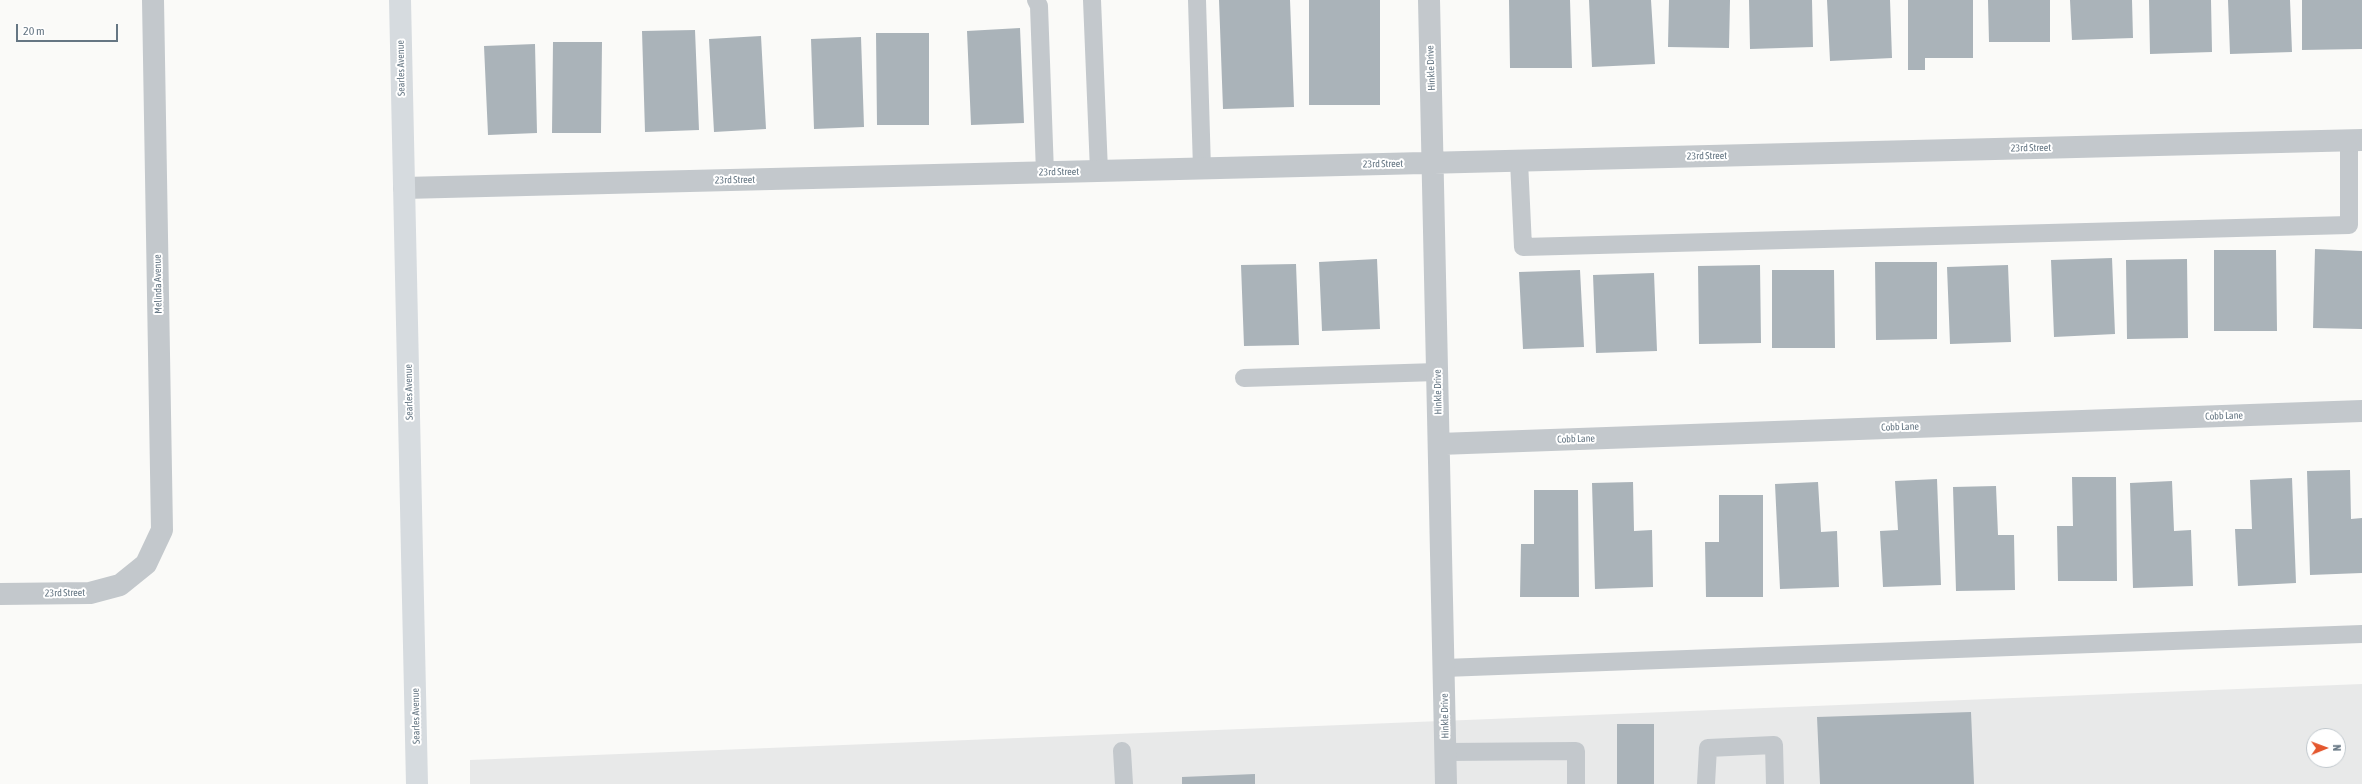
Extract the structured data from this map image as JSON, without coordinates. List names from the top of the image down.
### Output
{
  "streets": {
    "street": [
      "Searles Avenue",
      "Hinkle Drive",
      "23rd Street",
      "Melinda Avenue",
      "Cobb Lane"
    ]
  },
  "crossings": [
    ["Searles Avenue", "23rd Street"],
    ["Hinkle Drive", "23rd Street"],
    ["Hinkle Drive", "Cobb Lane"],
    ["23rd Street", "Melinda Avenue"]
  ],
  "scale_bar": "20 m",
  "north": "right"
}
